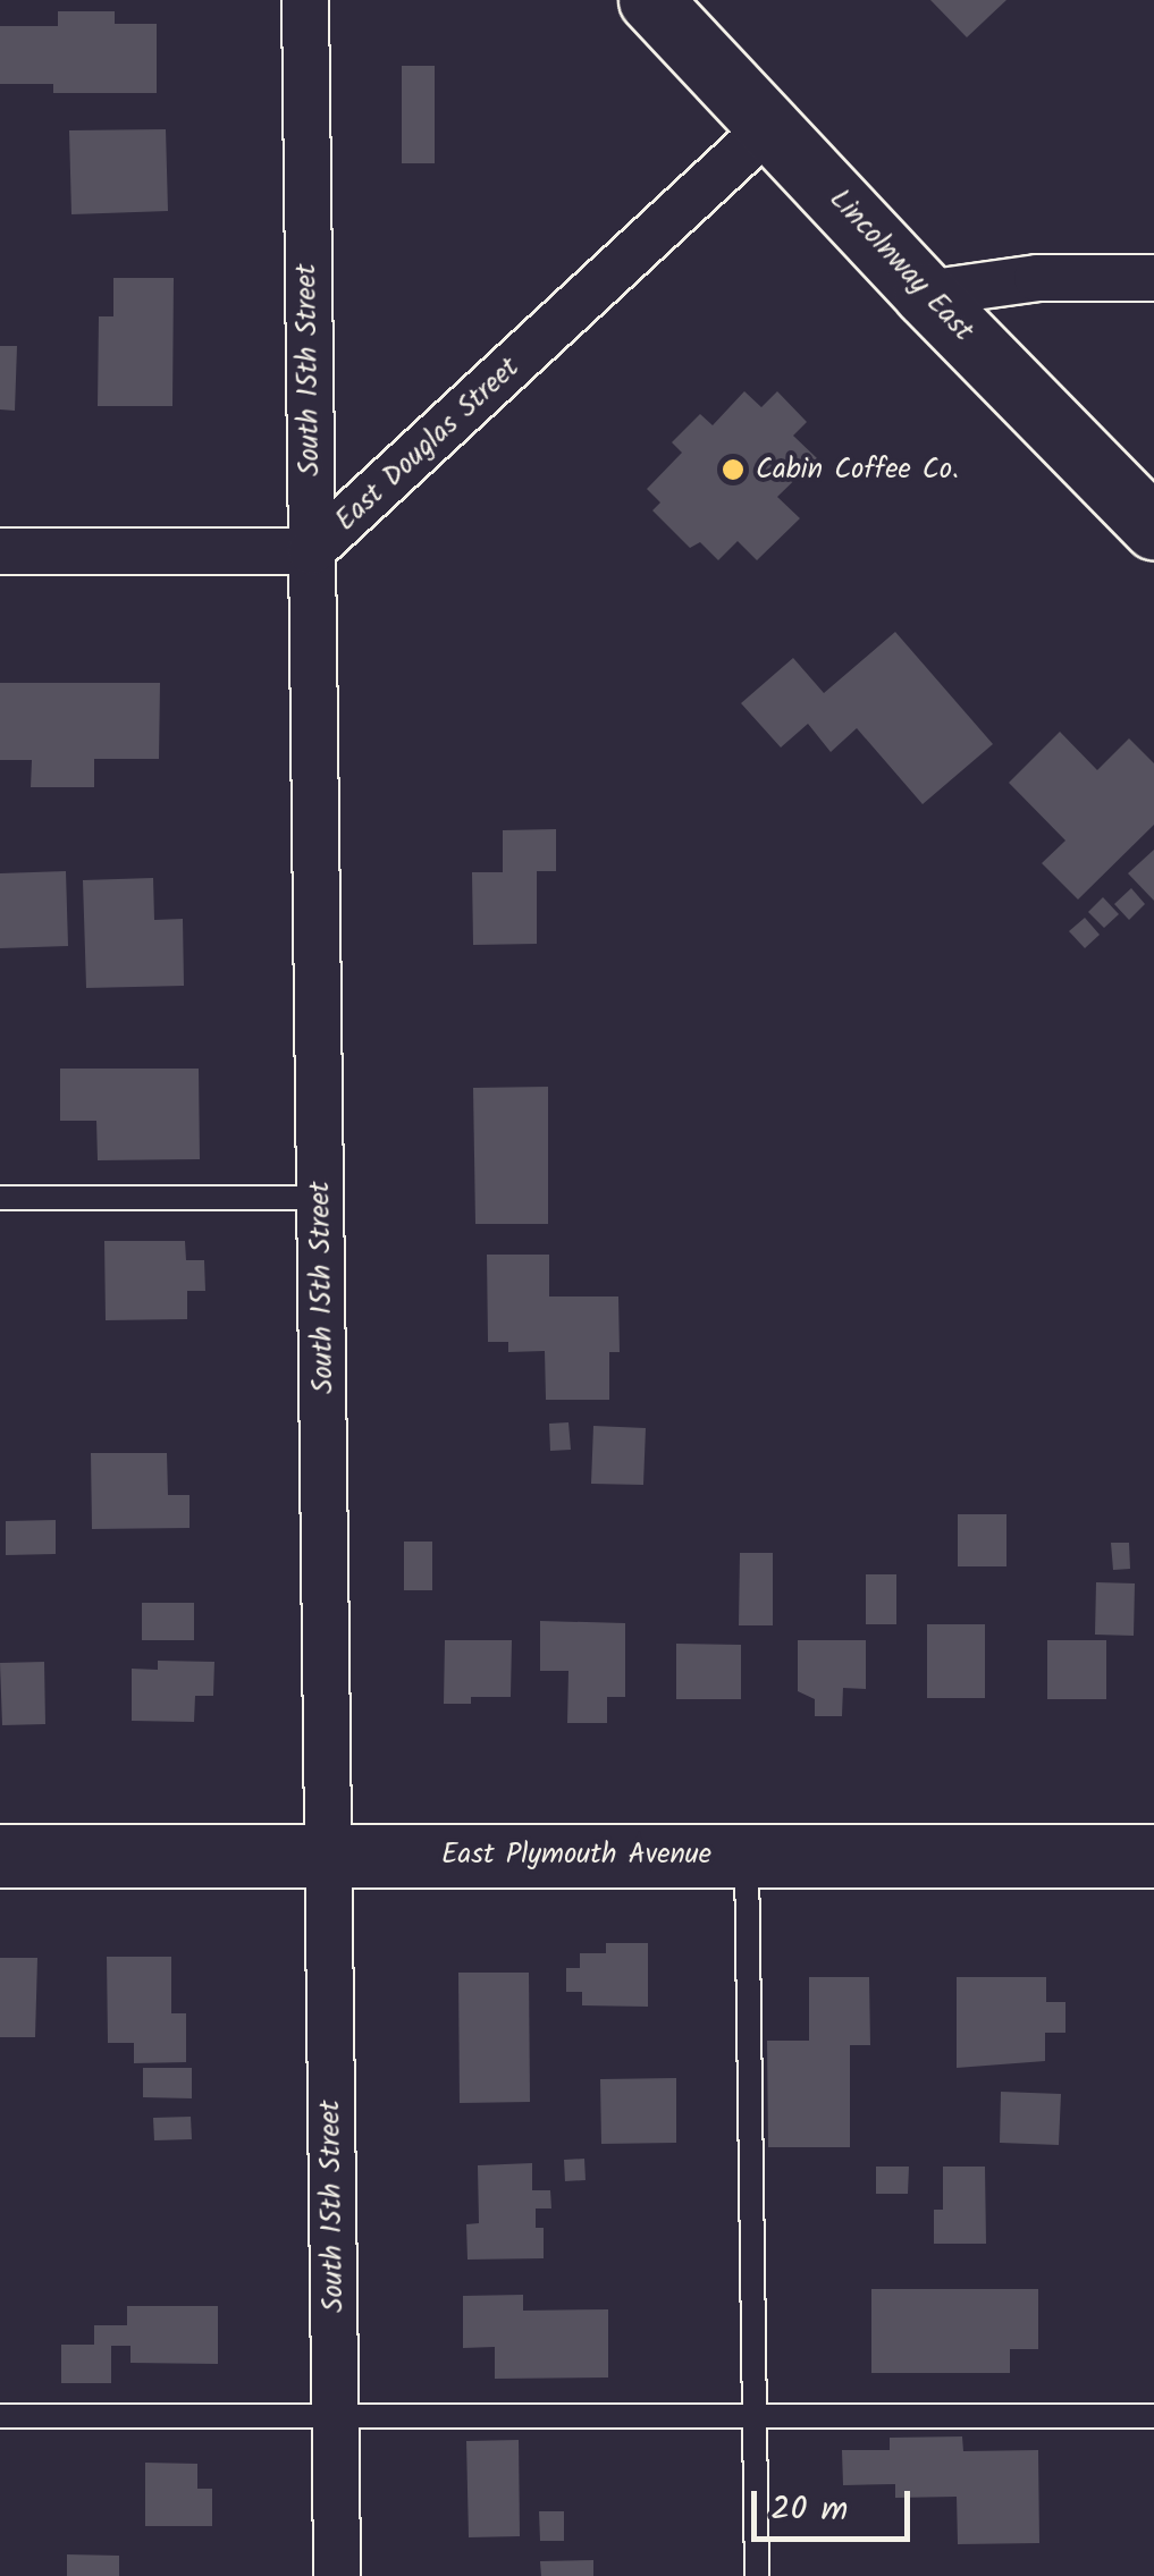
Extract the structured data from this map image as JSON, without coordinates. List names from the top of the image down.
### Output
{
  "streets": {
    "main road": ["Lincolnway East", "East Plymouth Avenue"],
    "street": ["South 15th Street", "East Douglas Street"]
  },
  "crossings": [
    ["Lincolnway East", "East Douglas Street"],
    ["South 15th Street", "East Douglas Street"],
    ["South 15th Street", "East Plymouth Avenue"]
  ],
  "places": ["Cabin Coffee Co."],
  "scale_bar": "20 m"
}
